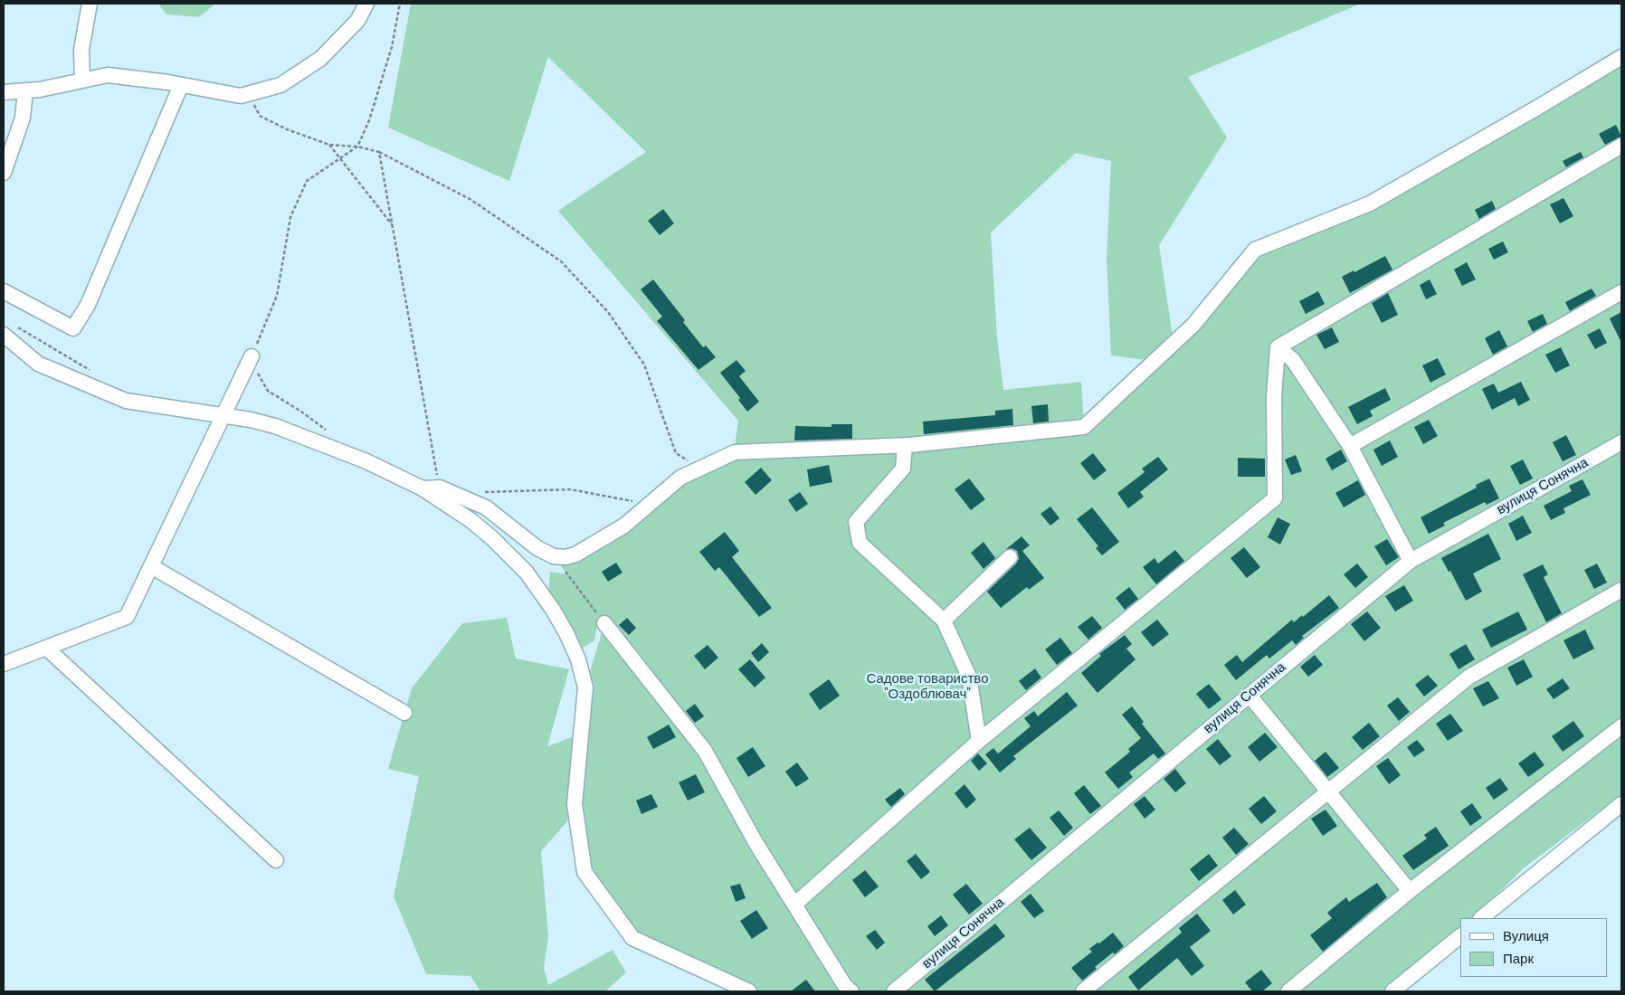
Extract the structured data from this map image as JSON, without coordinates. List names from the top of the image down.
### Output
{
  "streets": {
    "street": ["вулиця Сонячна"]
  },
  "parks": ["Садове товариство \"Оздоблювач\""],
  "legend": ["Вулиця", "Парк"]
}
